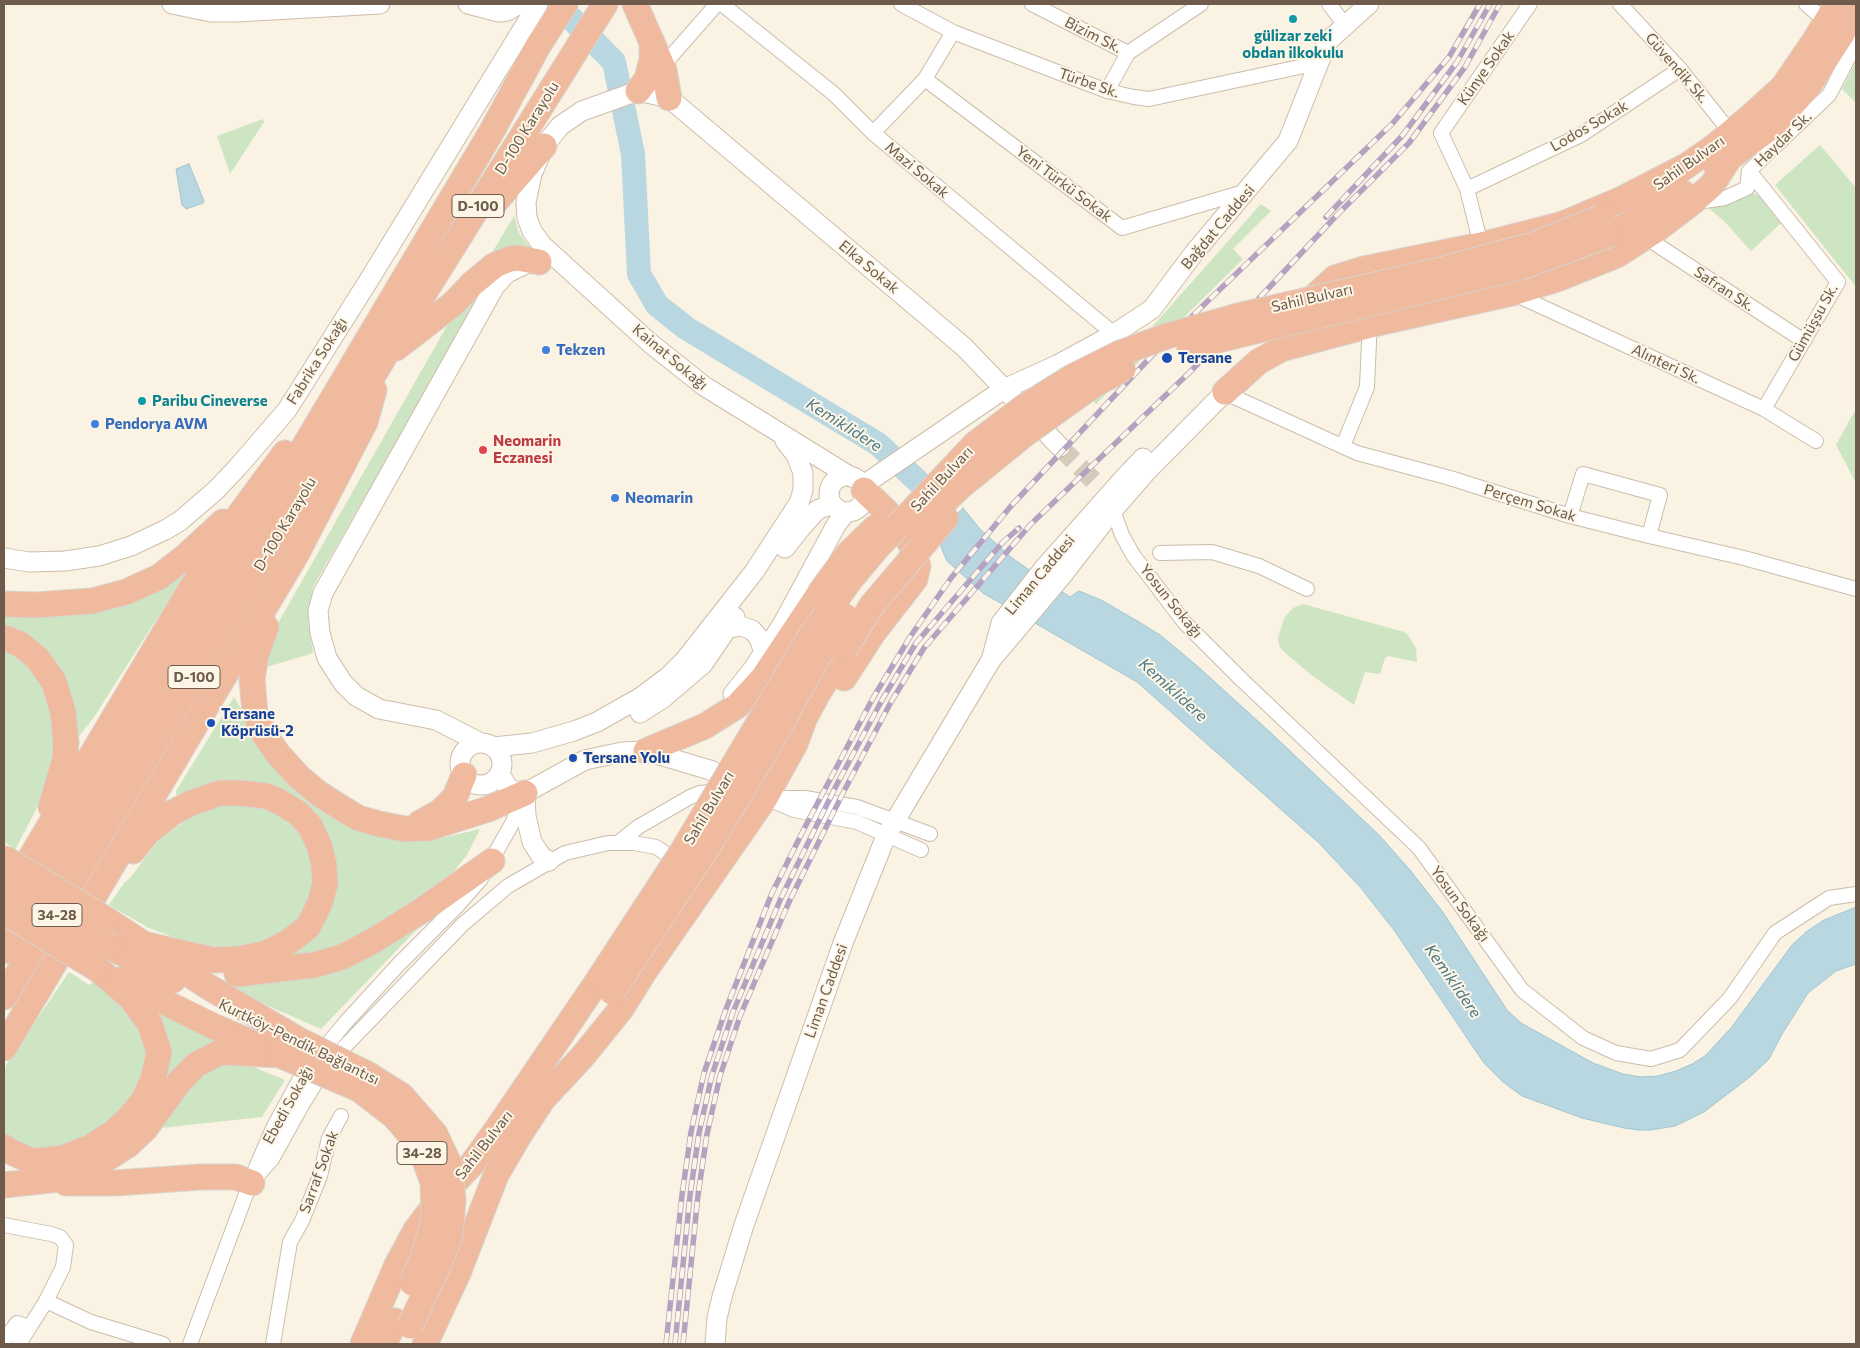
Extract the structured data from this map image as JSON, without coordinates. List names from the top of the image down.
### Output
{
  "streets": {
    "highway": [
      "D-100 Karayolu",
      "Sahil Bulvarı",
      "D-100",
      "34-28",
      "Kurtköy-Pendik Bağlantısı"
    ],
    "street": [
      "Bizim Sk.",
      "Künye Sokak",
      "Güvendik Sk.",
      "Türbe Sk.",
      "Lodos Sokak",
      "Mazi Sokak",
      "Yeni Türkü Sokak",
      "Bağdat Caddesi",
      "Elka Sokak",
      "Safran Sk.",
      "Gümüşsu Sk.",
      "Kainat Sokağı",
      "Fabrika Sokağı",
      "Alınteri Sk.",
      "Perçem Sokak",
      "Liman Caddesi",
      "Yosun Sokağı",
      "Ebedi Sokağı",
      "Sarraf Sokak"
    ]
  },
  "crossings": [
    ["Bizim Sk.", "Türbe Sk."],
    ["Künye Sokak", "Lodos Sokak"],
    ["Güvendik Sk.", "Lodos Sokak"],
    ["Güvendik Sk.", "Sahil Bulvarı"],
    ["Güvendik Sk.", "Gümüşsu Sk."],
    ["Türbe Sk.", "Bağdat Caddesi"],
    ["D-100 Karayolu", "Fabrika Sokağı"],
    ["Sahil Bulvarı", "Gümüşsu Sk."],
    ["Mazi Sokak", "Bağdat Caddesi"],
    ["Yeni Türkü Sokak", "Bağdat Caddesi"],
    ["Bağdat Caddesi", "Elka Sokak"],
    ["Safran Sk.", "Gümüşsu Sk."],
    ["Gümüşsu Sk.", "Alınteri Sk."],
    ["Perçem Sokak", "Liman Caddesi"],
    ["Liman Caddesi", "Yosun Sokağı"],
    ["34-28", "Kurtköy-Pendik Bağlantısı"]
  ],
  "water": ["Kemiklidere"],
  "places": [
    "gülizar zeki obdan ilkokulu",
    "Tekzen",
    "Tersane",
    "Paribu Cineverse",
    "Pendorya AVM",
    "Neomarin Eczanesi",
    "Neomarin",
    "Tersane Köprüsü-2",
    "Tersane Yolu"
  ]
}
